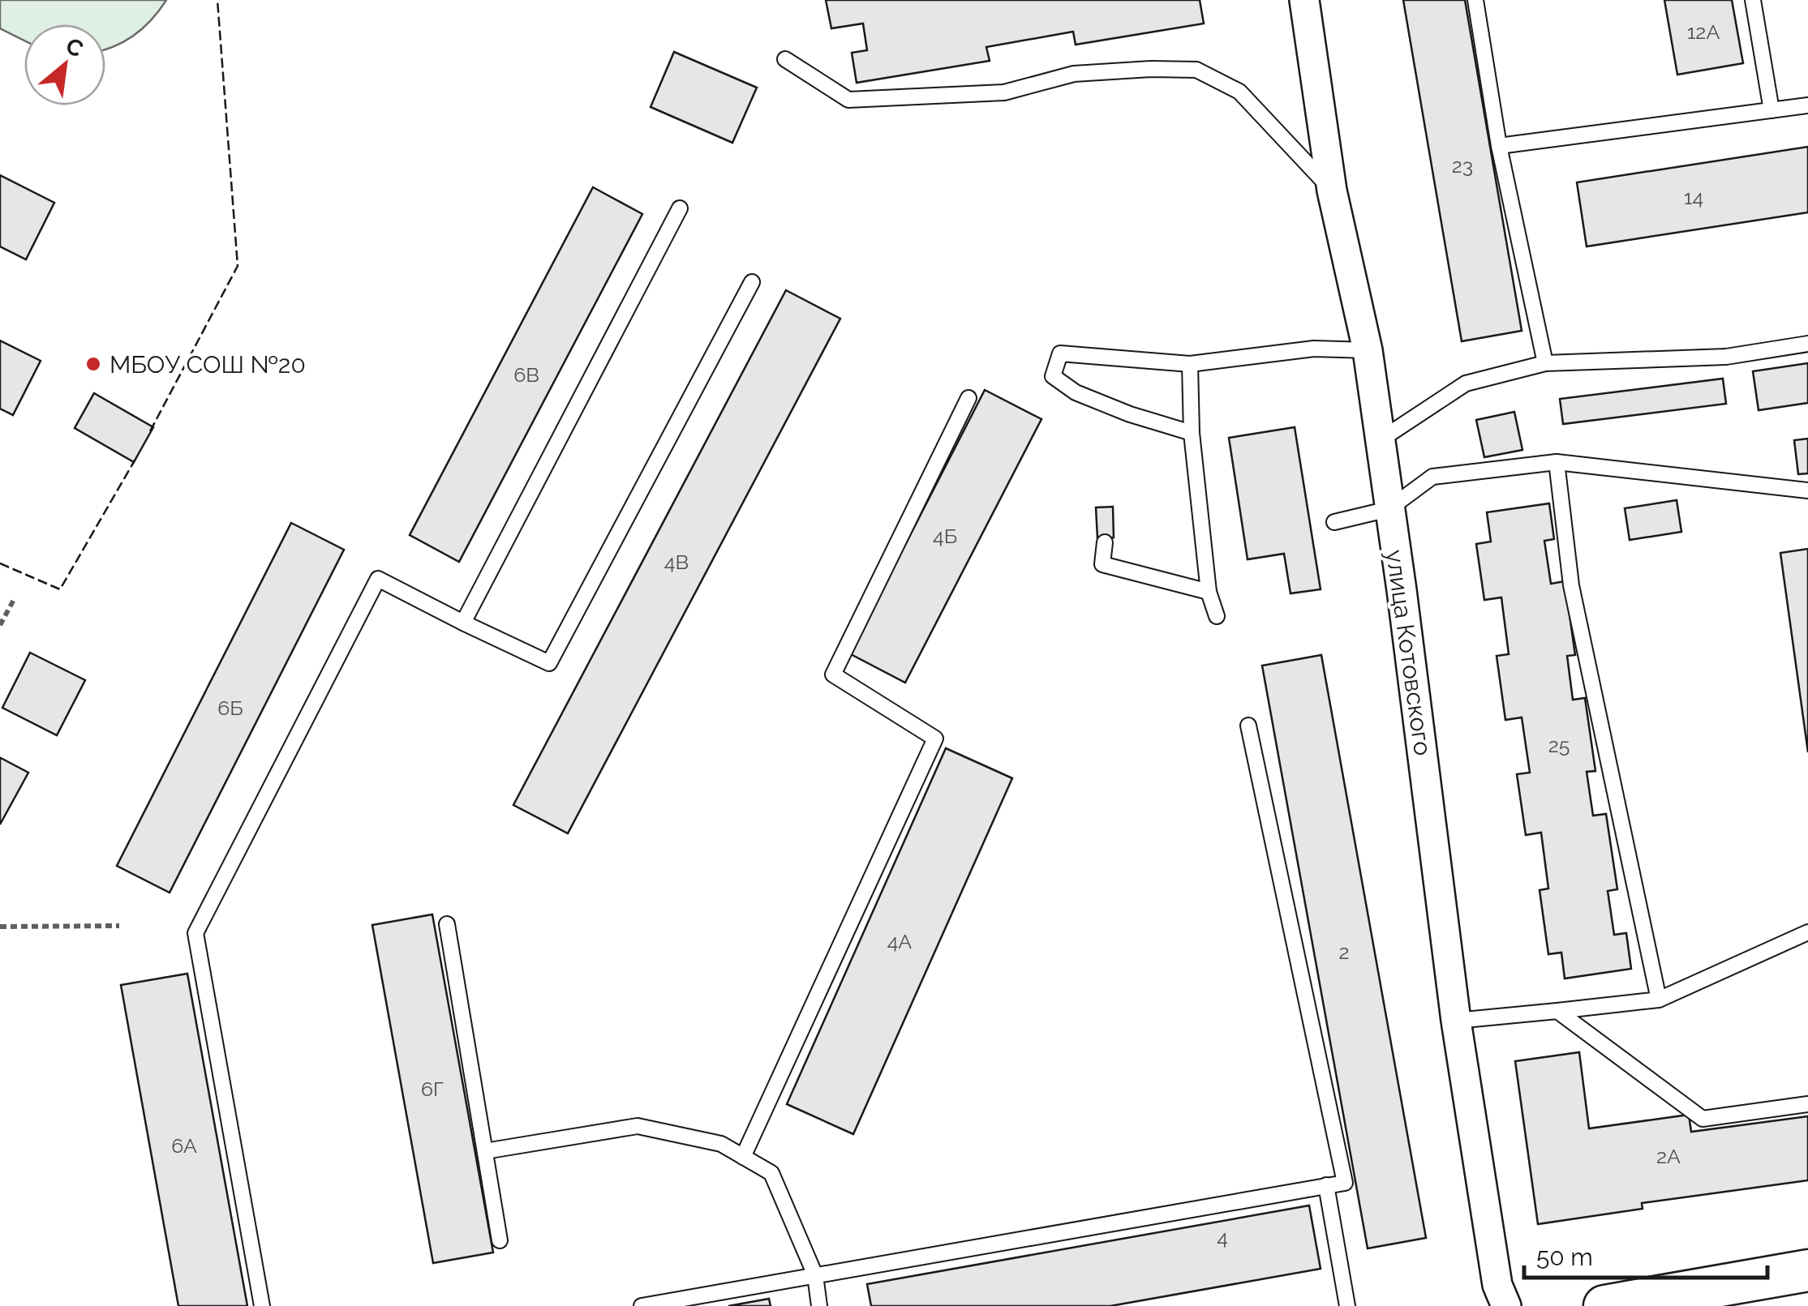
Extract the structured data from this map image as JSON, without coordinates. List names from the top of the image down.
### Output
{
  "streets": {
    "street": ["улица Котовского"]
  },
  "places": ["МБОУ СОШ №20"],
  "house_numbers": [
    "12А",
    "23",
    "14",
    "6В",
    "4Б",
    "4В",
    "6Б",
    "25",
    "4А",
    "2",
    "6Г",
    "6А",
    "2А",
    "4"
  ],
  "scale_bar": "50 m",
  "north": "top right"
}
